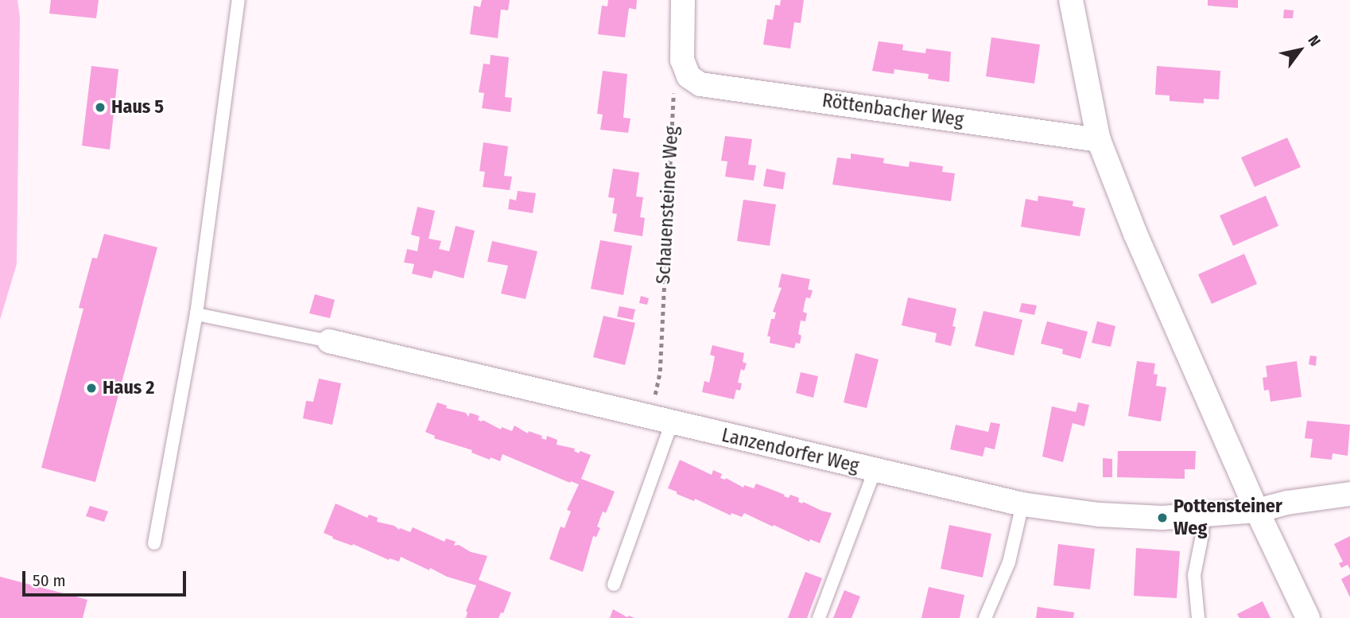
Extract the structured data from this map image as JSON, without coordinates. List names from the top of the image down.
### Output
{
  "streets": {
    "street": ["Röttenbacher Weg", "Lanzendorfer Weg"],
    "path": ["Schauensteiner Weg"]
  },
  "crossings": [
    ["Röttenbacher Weg", "Schauensteiner Weg"],
    ["Schauensteiner Weg", "Lanzendorfer Weg"]
  ],
  "places": ["Haus 5", "Haus 2", "Pottensteiner Weg"],
  "scale_bar": "50 m",
  "north": "top right"
}
